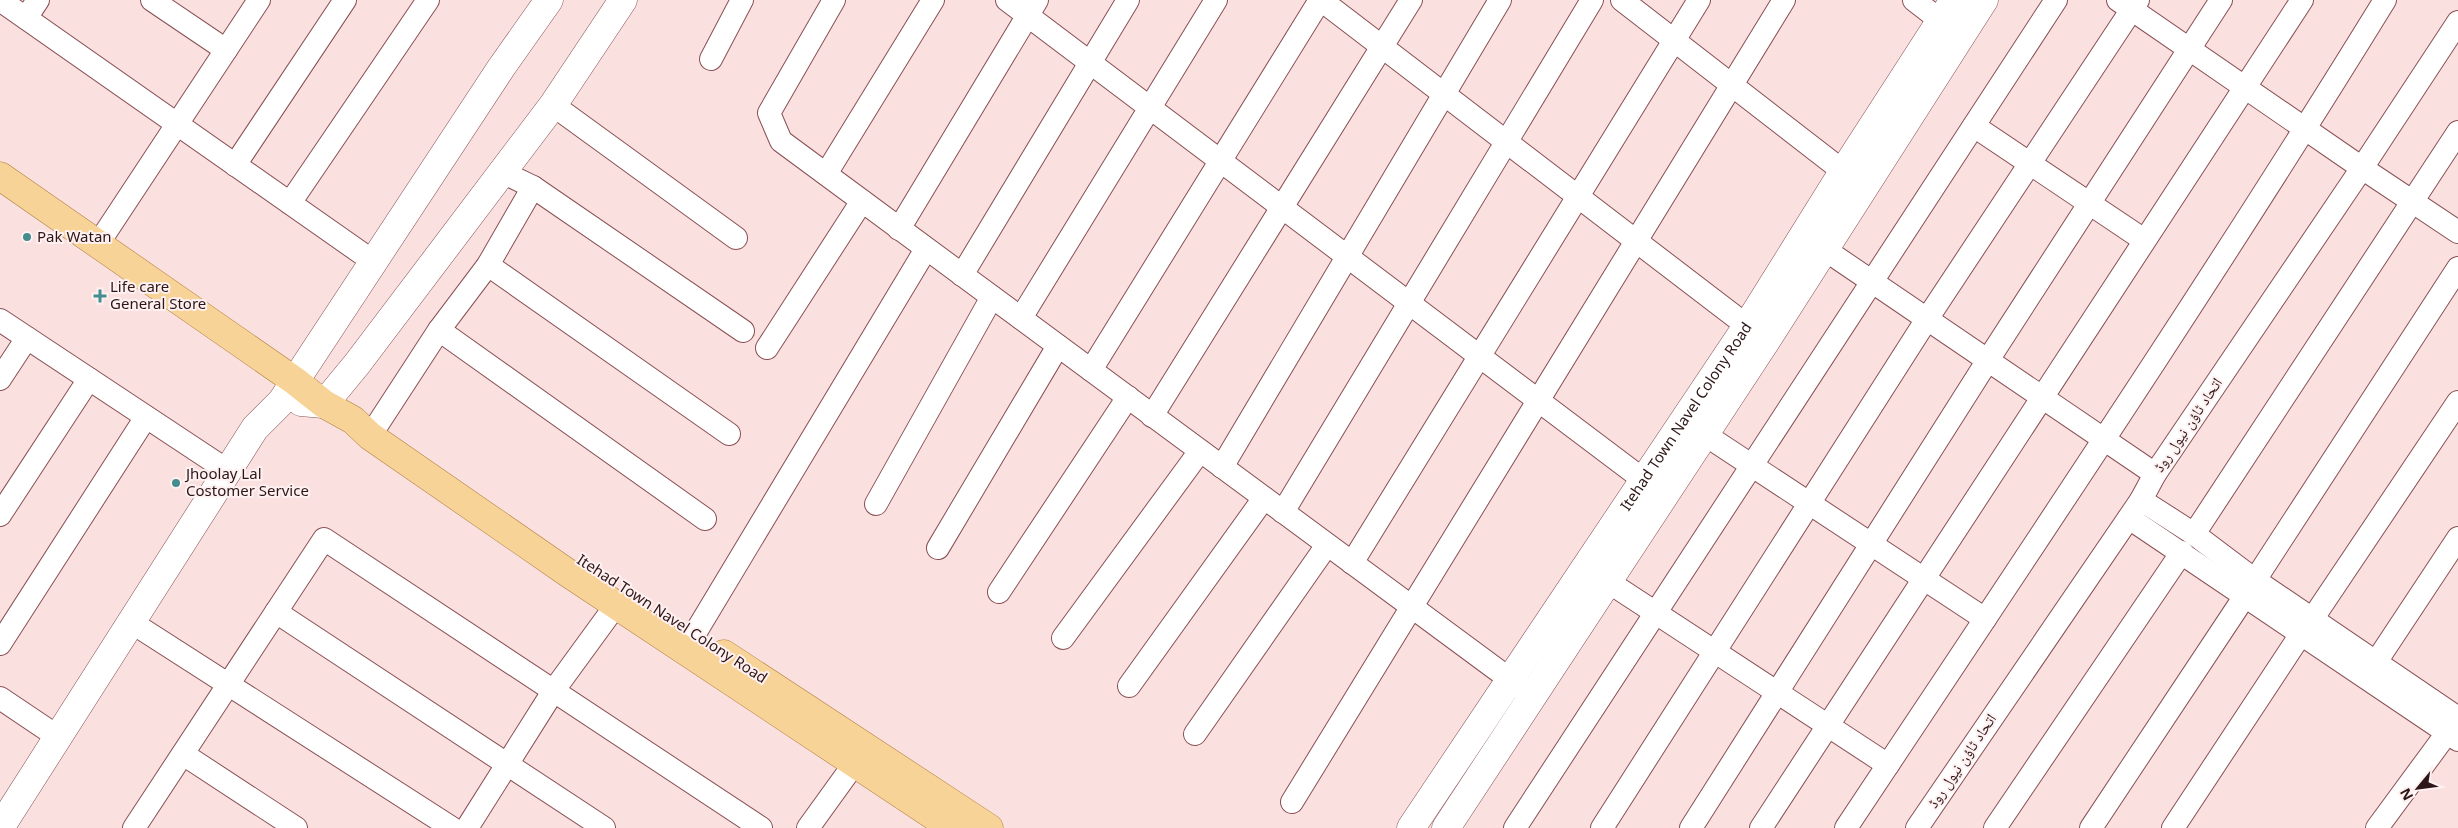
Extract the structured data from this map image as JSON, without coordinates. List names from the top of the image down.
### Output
{
  "streets": {
    "main road": ["Itehad Town Navel Colony Road"],
    "street": ["اتحاد ٹاؤن نیول روڈ"]
  },
  "places": {
    "other": ["Pak Watan", "Jhoolay Lal Costomer Service"],
    "health": ["Life care General Store"]
  },
  "north": "bottom left"
}
